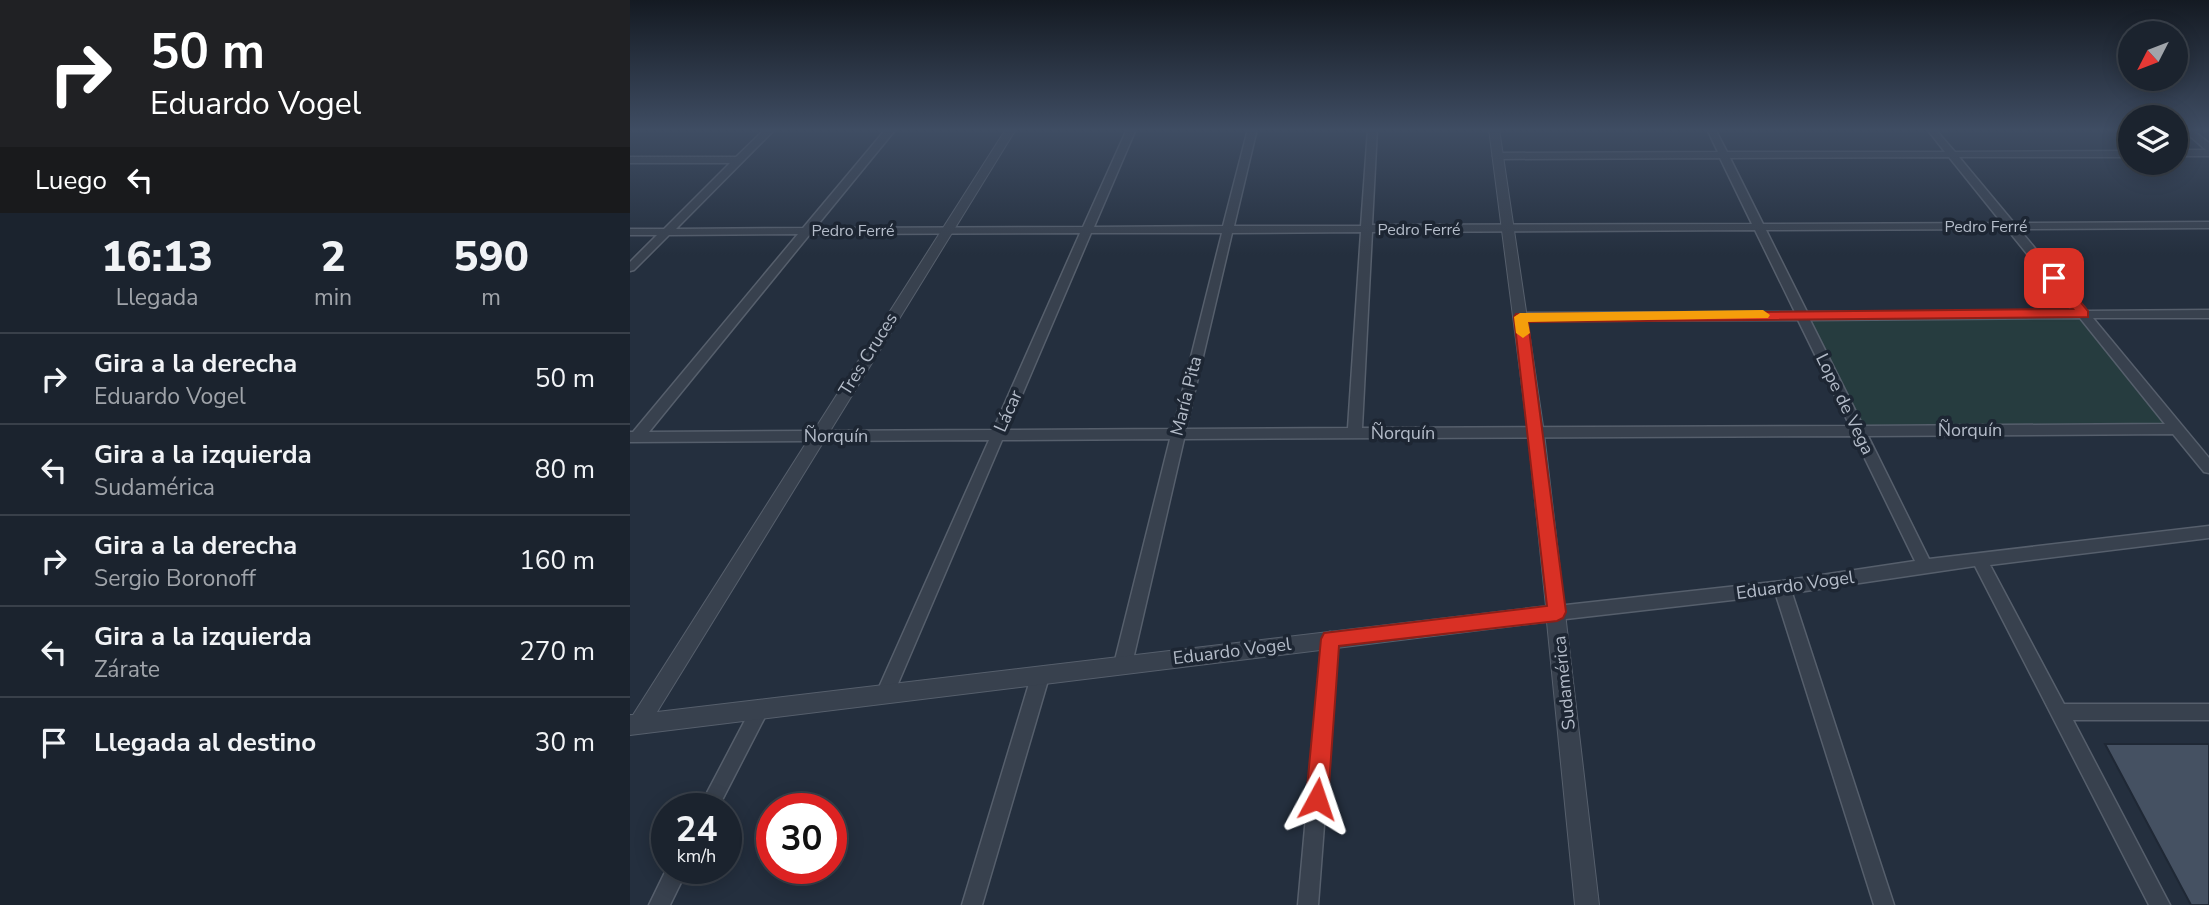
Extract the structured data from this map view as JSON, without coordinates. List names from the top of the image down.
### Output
{
  "streets": {
    "street": [
      "Pedro Ferré",
      "Tres Cruces",
      "María Pita",
      "Lope de Vega",
      "Lácar",
      "Ñorquín",
      "Eduardo Vogel",
      "Sudamérica"
    ]
  },
  "crossings": [
    ["Pedro Ferré", "Tres Cruces"],
    ["Pedro Ferré", "María Pita"],
    ["Pedro Ferré", "Lope de Vega"],
    ["Pedro Ferré", "Lácar"],
    ["Pedro Ferré", "Sudamérica"],
    ["Tres Cruces", "Ñorquín"],
    ["Tres Cruces", "Eduardo Vogel"],
    ["María Pita", "Ñorquín"],
    ["María Pita", "Eduardo Vogel"],
    ["Lope de Vega", "Ñorquín"],
    ["Lope de Vega", "Eduardo Vogel"],
    ["Lácar", "Ñorquín"],
    ["Lácar", "Eduardo Vogel"],
    ["Ñorquín", "Sudamérica"],
    ["Eduardo Vogel", "Sudamérica"]
  ],
  "north": "bottom left",
  "page": {
    "turn": ["50 m", "Eduardo Vogel"],
    "then": "Luego",
    "eta": [
      "16:13",
      "Llegada",
      "2",
      "min",
      "590",
      "m"
    ],
    "list": [
      {
        "name": "Gira a la derecha",
        "note": "Eduardo Vogel",
        "value": "50 m"
      },
      {
        "name": "Gira a la izquierda",
        "note": "Sudamérica",
        "value": "80 m"
      },
      {
        "name": "Gira a la derecha",
        "note": "Sergio Boronoff",
        "value": "160 m"
      },
      {
        "name": "Gira a la izquierda",
        "note": "Zárate",
        "value": "270 m"
      },
      {
        "name": "Llegada al destino",
        "value": "30 m"
      }
    ],
    "speed": "24 km/h",
    "limit": "30"
  }
}
